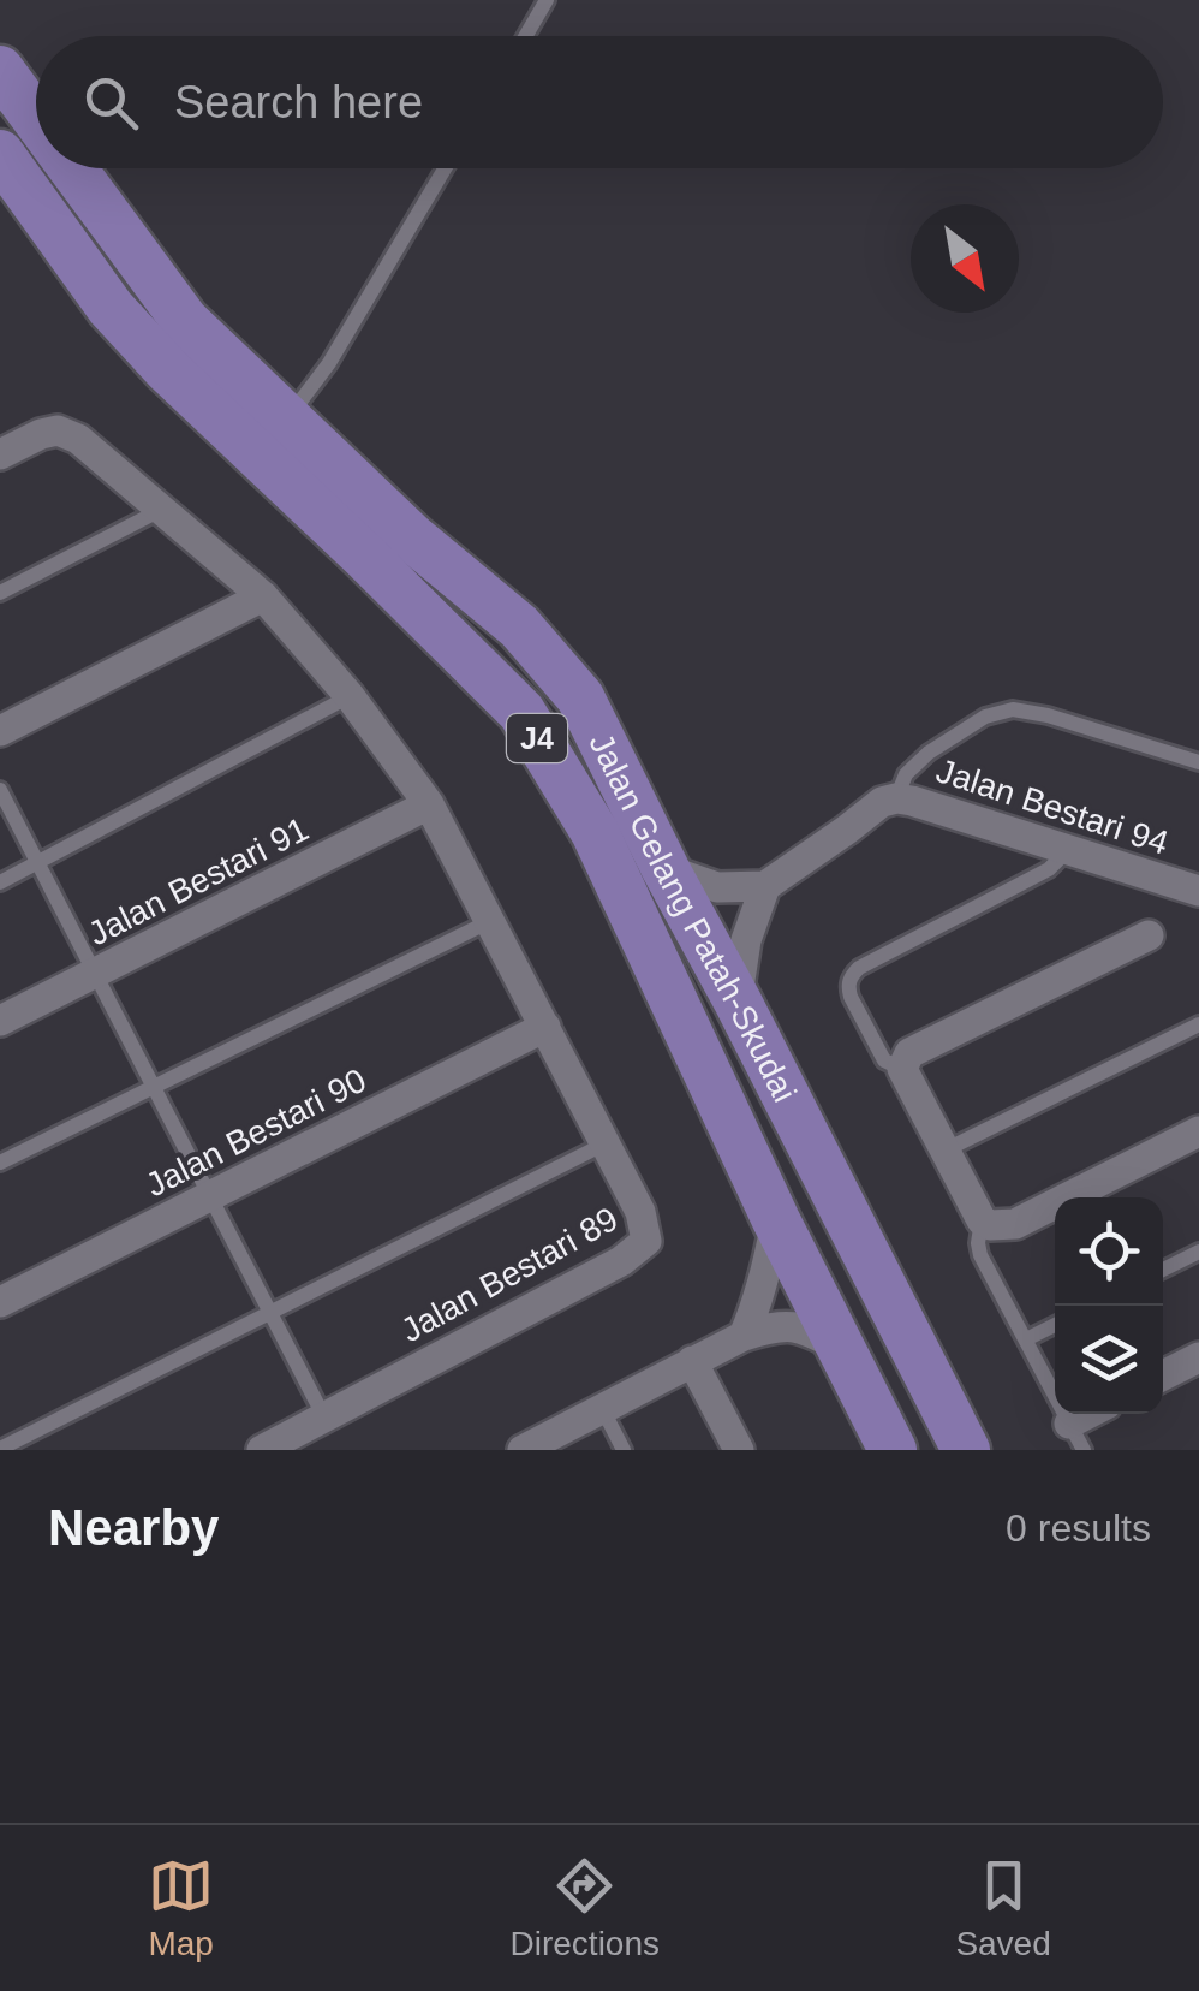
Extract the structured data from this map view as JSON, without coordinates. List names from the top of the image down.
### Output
{
  "streets": {
    "main road": ["J4", "Jalan Gelang Patah-Skudai"],
    "street": [
      "Jalan Bestari 94",
      "Jalan Bestari 91",
      "Jalan Bestari 90",
      "Jalan Bestari 89"
    ]
  },
  "crossings": [
    ["Jalan Bestari 91", "Jalan Bestari 89"],
    ["Jalan Bestari 90", "Jalan Bestari 89"]
  ],
  "north": "bottom right",
  "page": {
    "search": "Search here",
    "heading": ["Nearby", "0 results"],
    "nav": ["Map", "Directions", "Saved"]
  }
}
